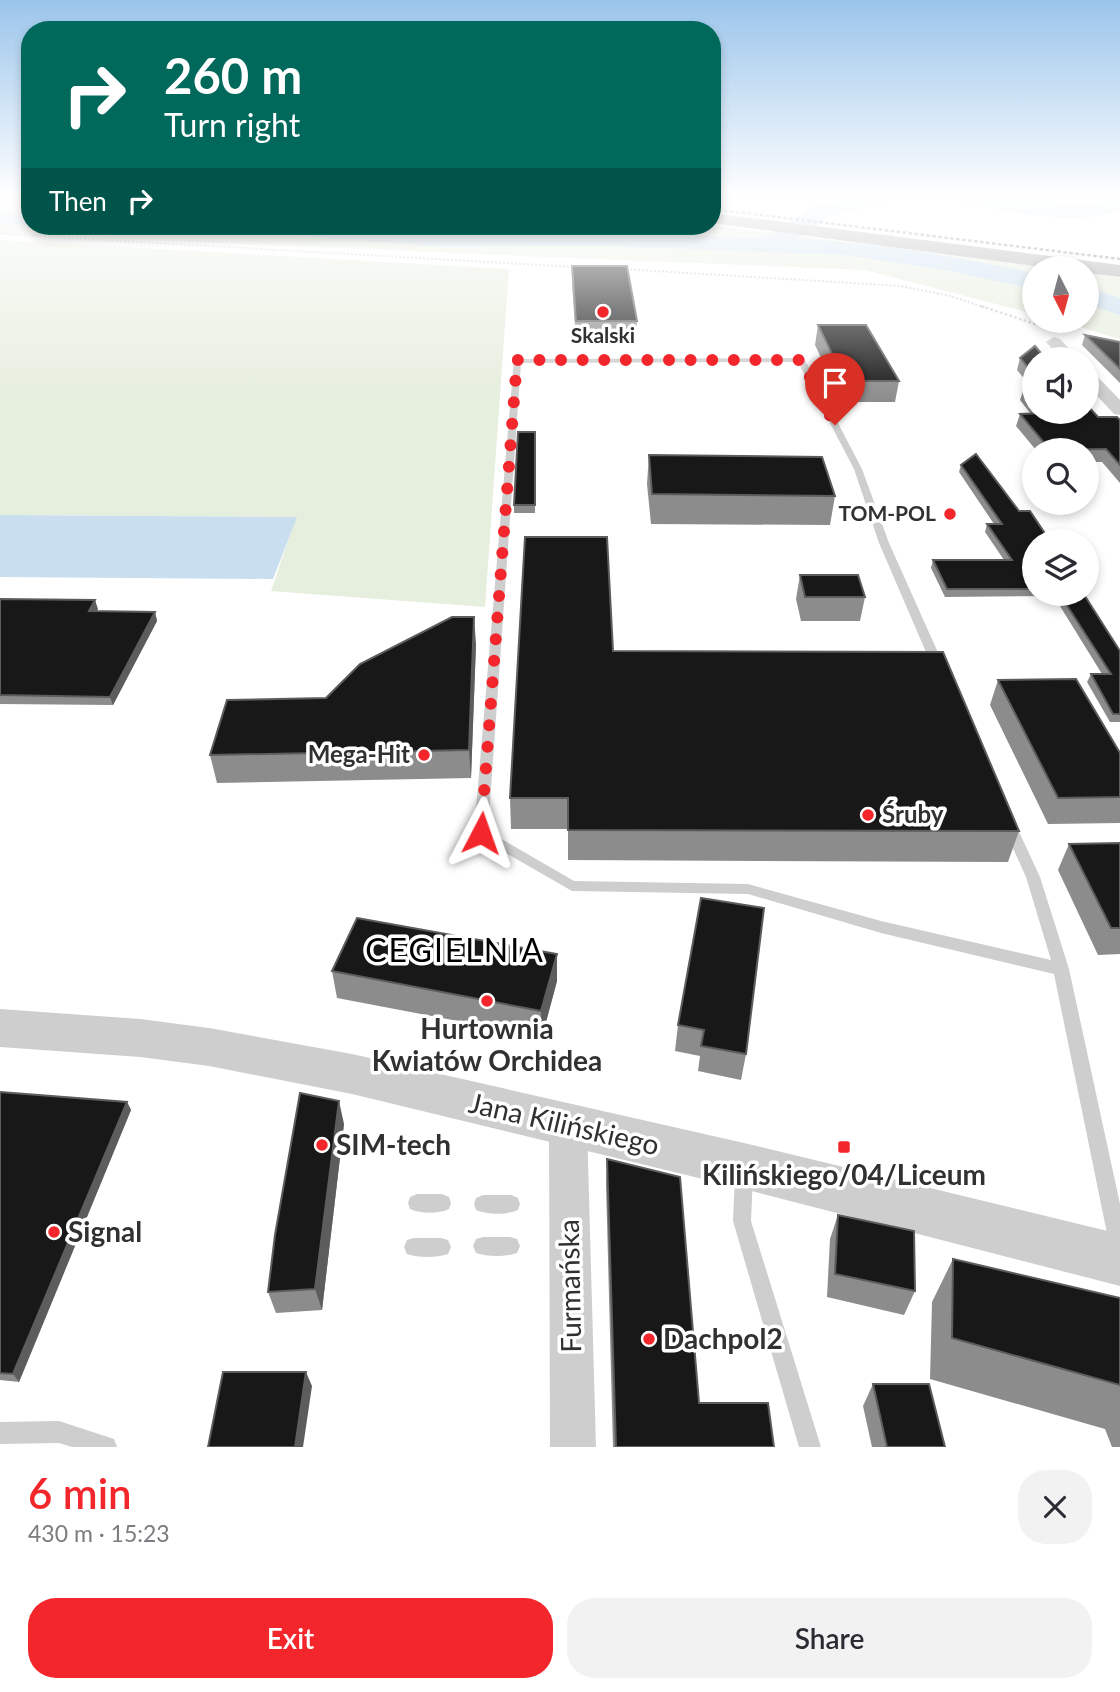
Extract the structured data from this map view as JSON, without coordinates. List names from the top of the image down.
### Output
{
  "streets": {
    "street": ["Jana Kilińskiego", "Furmańska"]
  },
  "crossings": [
    ["Jana Kilińskiego", "Furmańska"]
  ],
  "districts": ["CEGIELNIA"],
  "places": {
    "other": [
      "Skalski",
      "TOM-POL",
      "Mega-Hit",
      "Śruby",
      "Hurtownia Kwiatów Orchidea",
      "SIM-tech",
      "Signal",
      "Dachpol2"
    ],
    "transit": ["Kilińskiego/04/Liceum"]
  },
  "north": "bottom",
  "page": {
    "turn": ["260 m", "Turn right"],
    "then": "Then",
    "heading": ["6 min", "430 m · 15:23"],
    "buttons": ["Exit", "Share"]
  }
}
